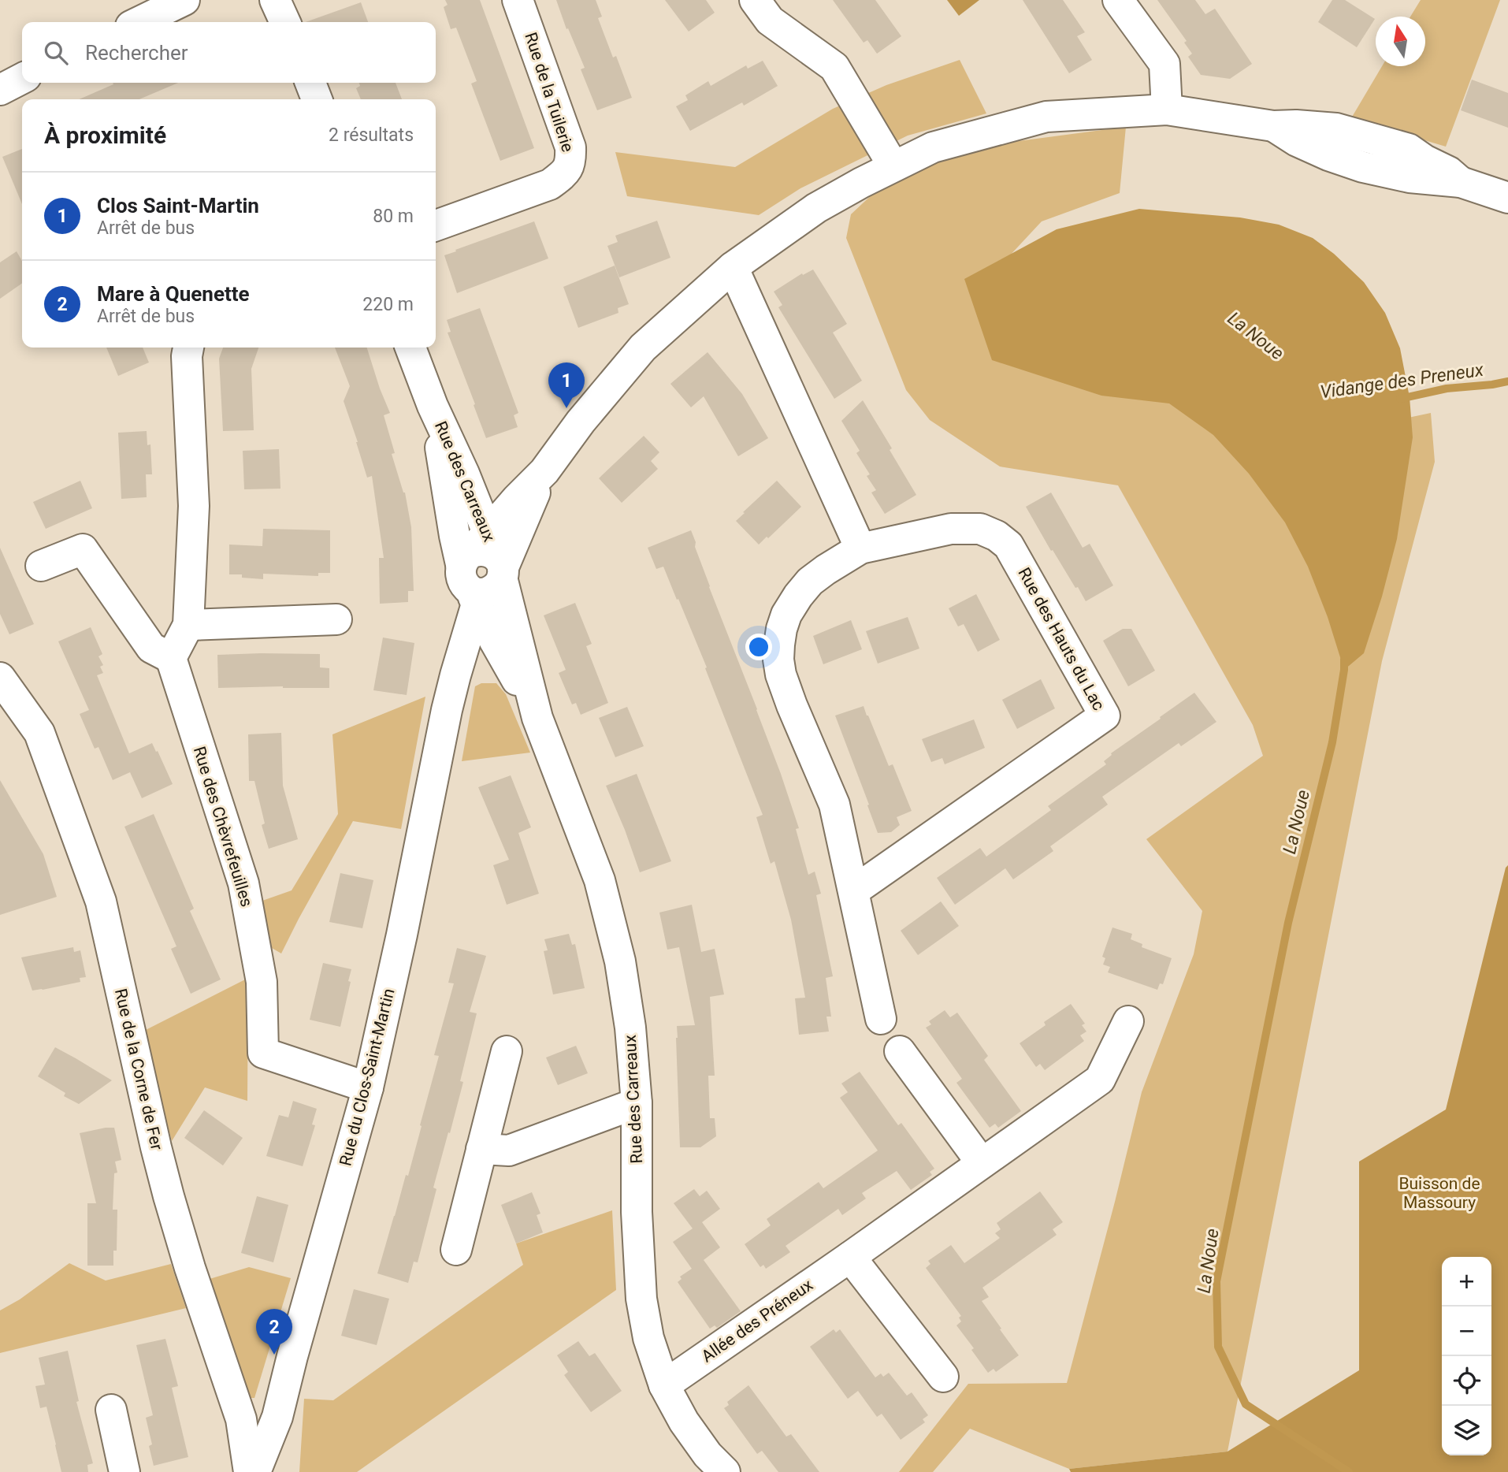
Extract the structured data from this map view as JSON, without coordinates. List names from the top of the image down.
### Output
{
  "streets": {
    "street": [
      "Rue de la Tuilerie",
      "Rue des Carreaux",
      "Rue des Hauts du Lac",
      "Rue des Chèvrefeuilles",
      "Rue de la Corne de Fer",
      "Rue du Clos-Saint-Martin",
      "Allée des Préneux"
    ]
  },
  "crossings": [
    ["Rue des Carreaux", "Rue du Clos-Saint-Martin"],
    ["Rue des Carreaux", "Allée des Préneux"],
    ["Rue des Chèvrefeuilles", "Rue du Clos-Saint-Martin"]
  ],
  "water": ["La Noue", "Vidange des Preneux"],
  "parks": ["Buisson de Massoury"],
  "north": "top",
  "page": {
    "search": "Rechercher",
    "heading": ["À proximité", "2 résultats"],
    "list": [
      {
        "mark": "1",
        "name": "Clos Saint-Martin",
        "note": "Arrêt de bus",
        "value": "80 m"
      },
      {
        "mark": "2",
        "name": "Mare à Quenette",
        "note": "Arrêt de bus",
        "value": "220 m"
      }
    ],
    "pins": ["1", "2"],
    "map_buttons": ["+", "−"]
  }
}
